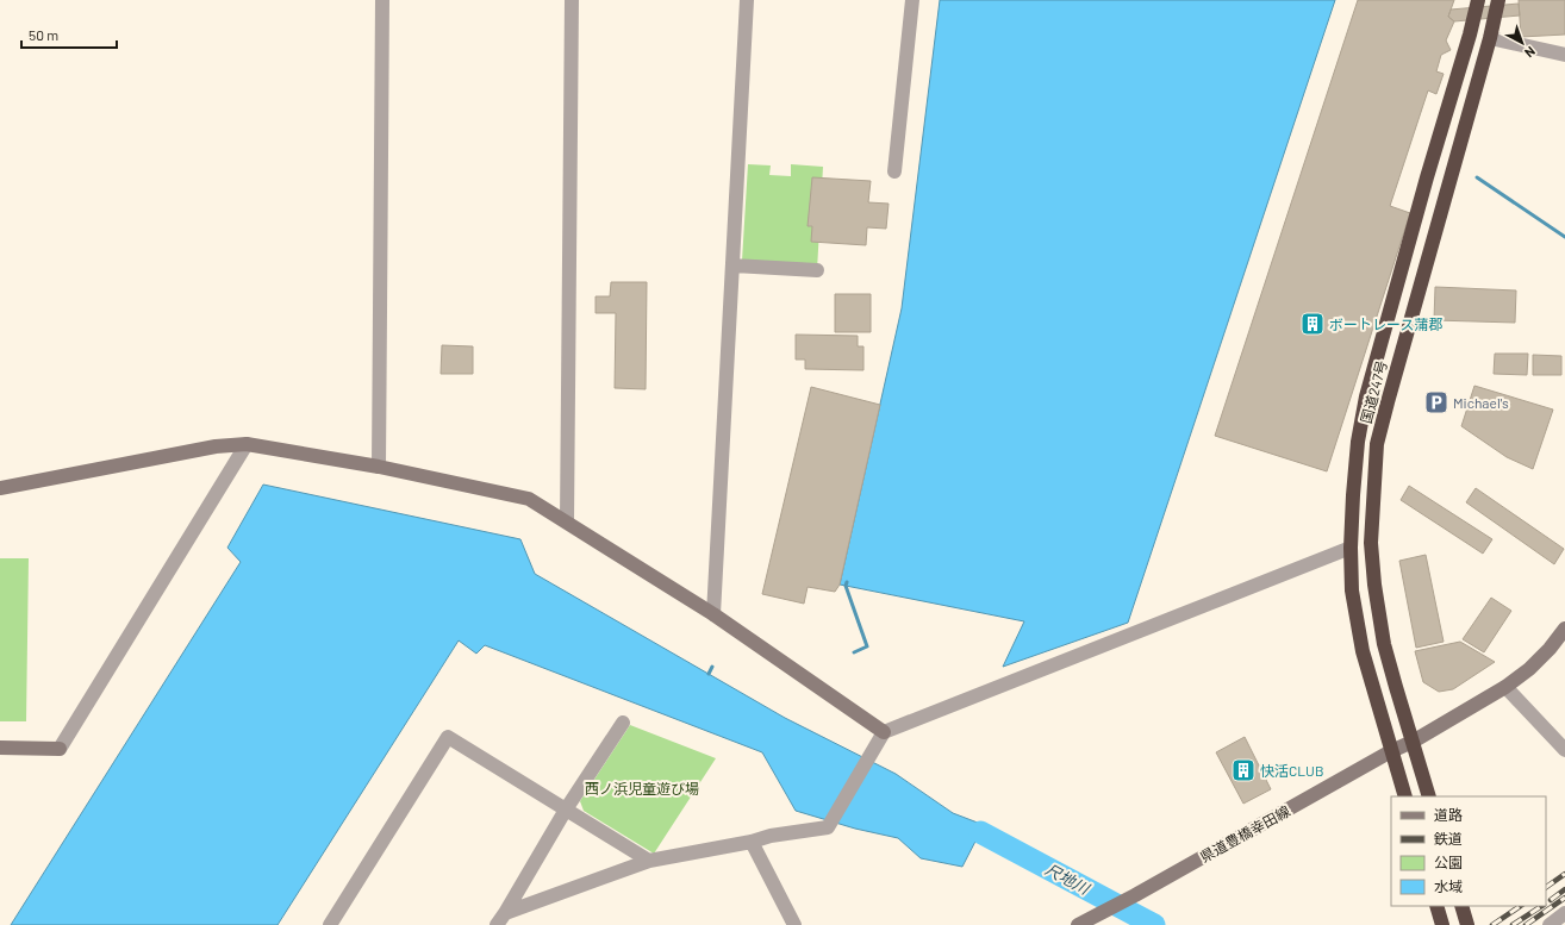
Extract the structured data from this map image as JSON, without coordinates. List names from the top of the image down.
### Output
{
  "streets": {
    "highway": ["国道247号"],
    "street": ["県道豊橋幸田線"]
  },
  "crossings": [
    ["国道247号", "県道豊橋幸田線"]
  ],
  "water": ["尺地川"],
  "parks": ["西ノ浜児童遊び場"],
  "places": {
    "building": ["ボートレース蒲郡", "快活CLUB"],
    "parking": ["Michael's"]
  },
  "legend": [
    "道路",
    "鉄道",
    "公園",
    "水域"
  ],
  "scale_bar": "50 m",
  "north": "bottom right"
}
